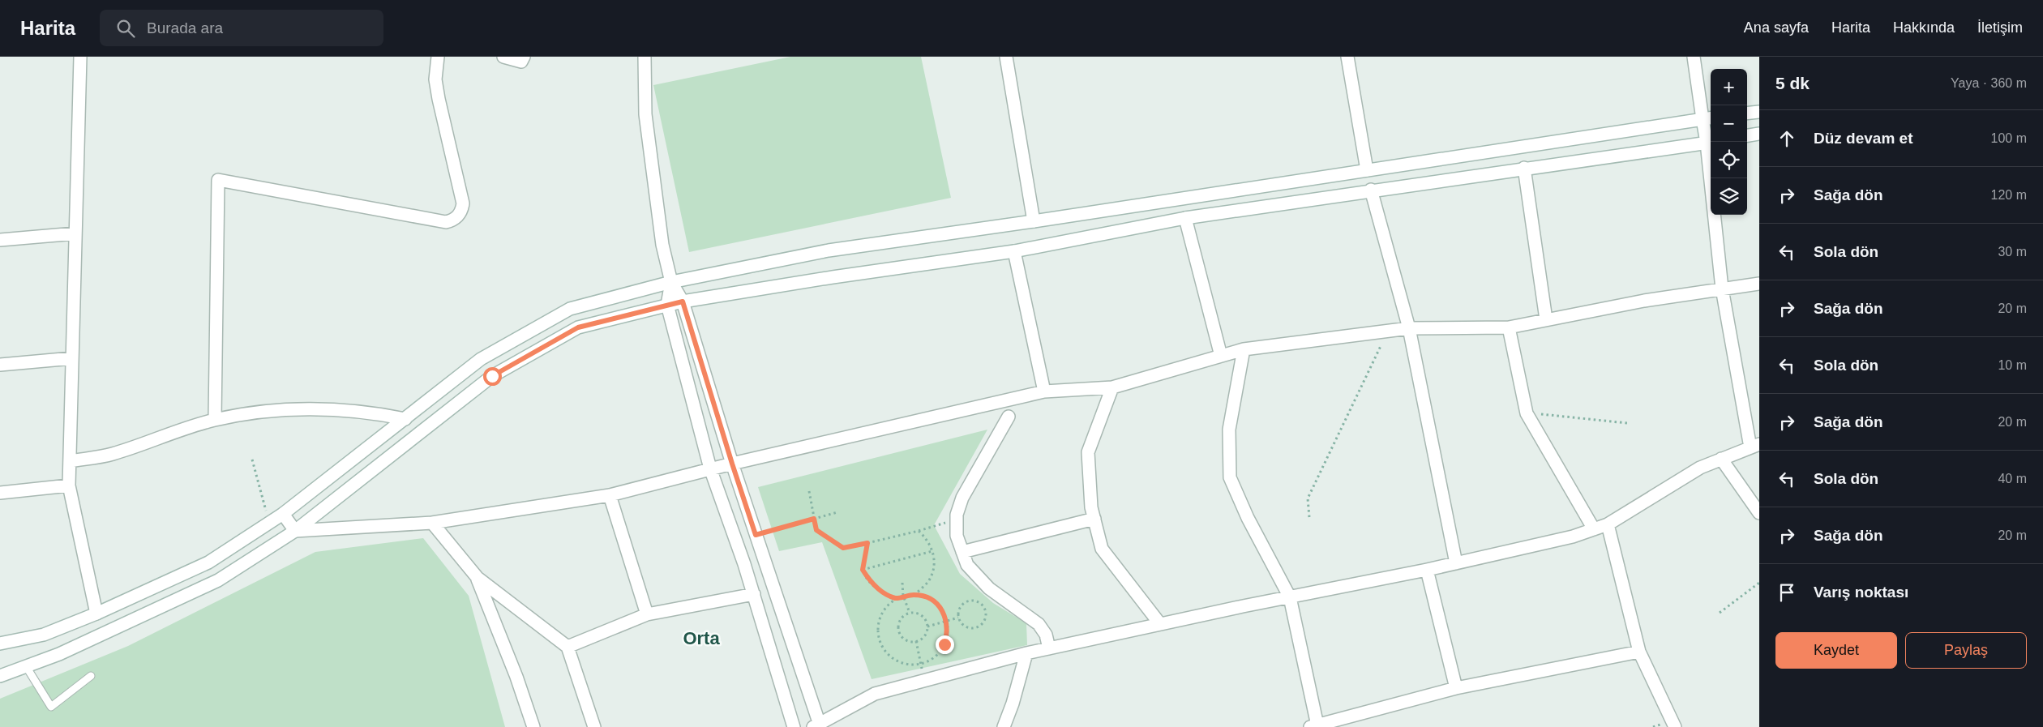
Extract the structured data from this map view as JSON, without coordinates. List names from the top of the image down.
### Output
{
  "districts": ["Orta"],
  "page": {
    "header": "Harita",
    "search": "Burada ara",
    "nav": [
      "Ana sayfa",
      "Harita",
      "Hakkında",
      "İletişim"
    ],
    "heading": ["5 dk", "Yaya · 360 m"],
    "map_buttons": ["+", "−"],
    "list": [
      ["Düz devam et", "100 m"],
      ["Sağa dön", "120 m"],
      ["Sola dön", "30 m"],
      ["Sağa dön", "20 m"],
      ["Sola dön", "10 m"],
      ["Sağa dön", "20 m"],
      ["Sola dön", "40 m"],
      ["Sağa dön", "20 m"],
      "Varış noktası"
    ],
    "buttons": ["Kaydet", "Paylaş"]
  }
}
